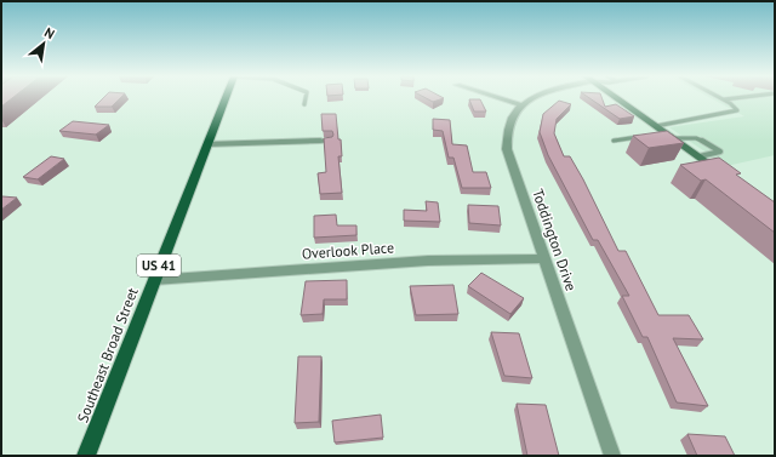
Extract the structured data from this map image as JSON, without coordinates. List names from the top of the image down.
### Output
{
  "streets": {
    "main road": ["US 41", "Southeast Broad Street"],
    "street": ["Toddington Drive", "Overlook Place"]
  },
  "crossings": [
    ["Toddington Drive", "Overlook Place"],
    ["Overlook Place", "Southeast Broad Street"]
  ],
  "north": "top right"
}
